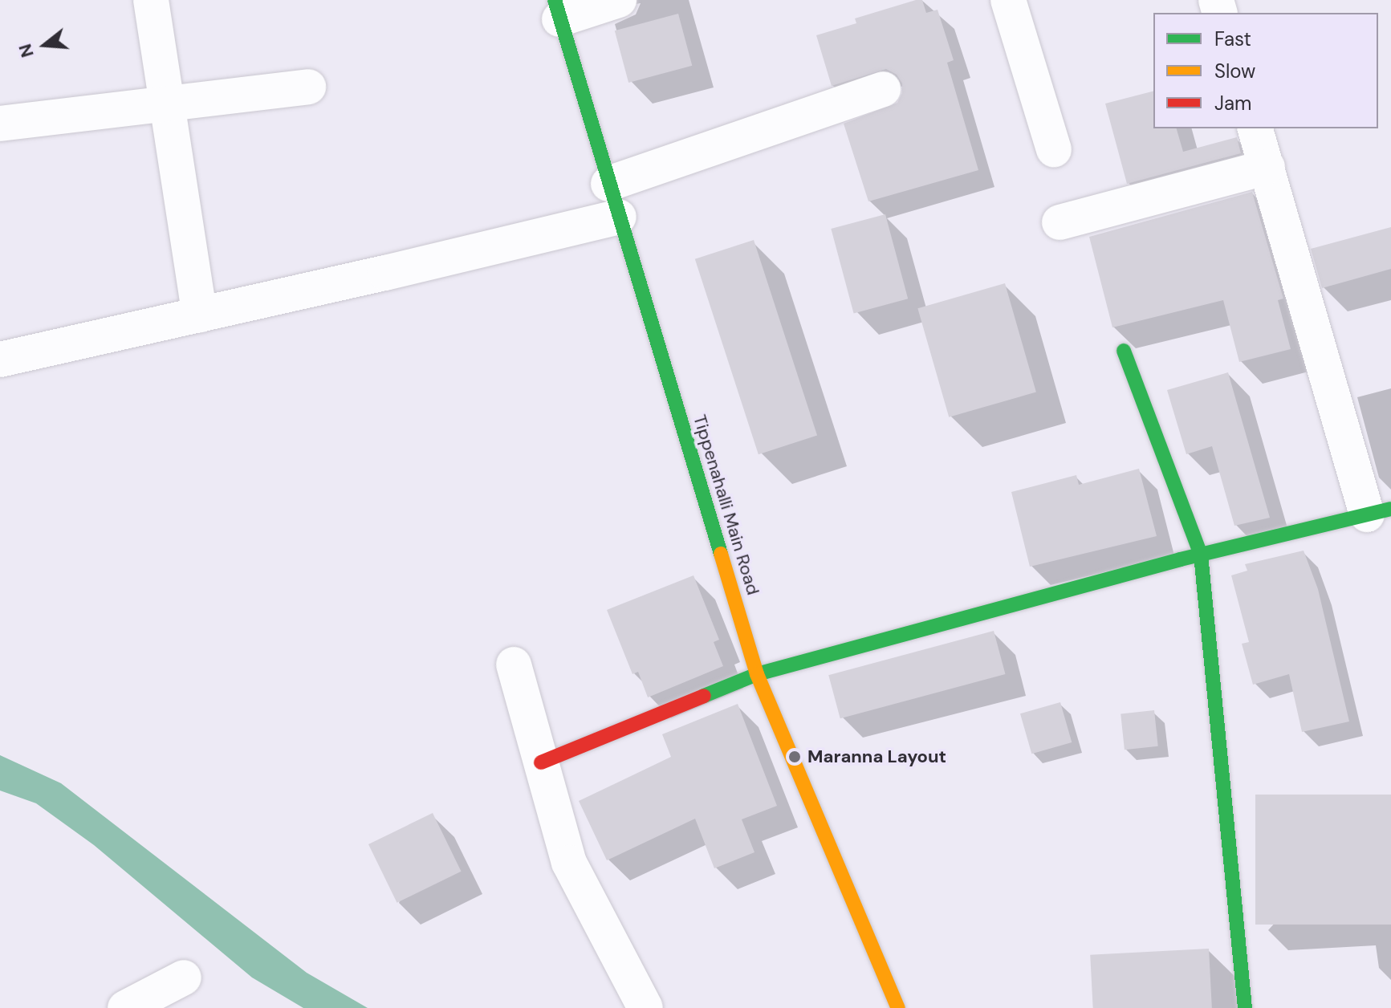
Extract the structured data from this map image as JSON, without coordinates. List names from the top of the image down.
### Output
{
  "streets": {
    "street": ["Tippenahalli Main Road"]
  },
  "places": ["Maranna Layout"],
  "legend": ["Fast", "Slow", "Jam"],
  "north": "left"
}
